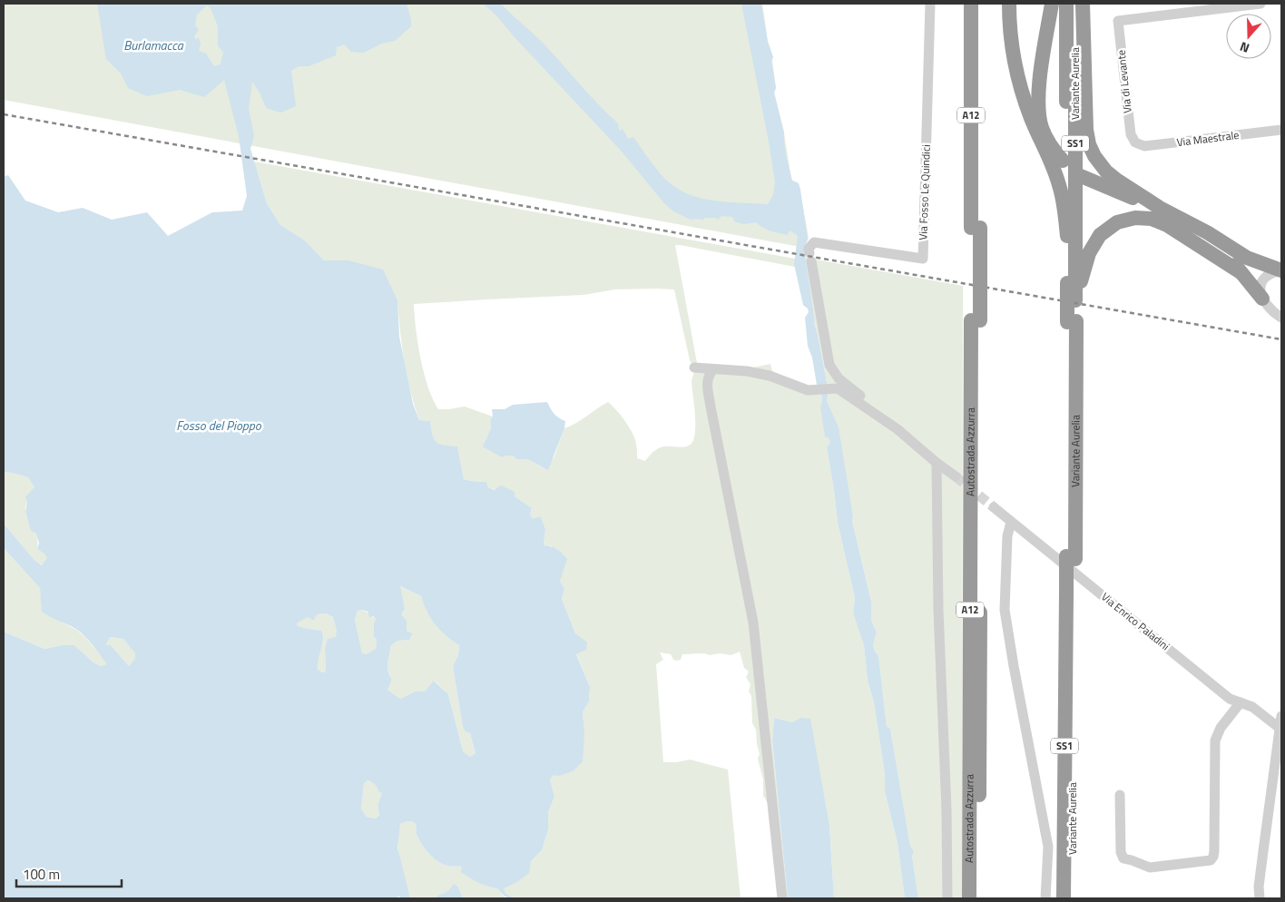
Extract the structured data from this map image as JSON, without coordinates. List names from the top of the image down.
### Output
{
  "streets": {
    "highway": [
      "Variante Aurelia",
      "A12",
      "SS1",
      "Autostrada Azzurra"
    ],
    "street": [
      "Via di Levante",
      "Via Maestrale",
      "Via Fosso Le Quindici",
      "Via Enrico Paladini"
    ]
  },
  "crossings": [
    ["Via di Levante", "Via Maestrale"]
  ],
  "water": ["Burlamacca", "Fosso del Pioppo"],
  "scale_bar": "100 m",
  "north": "bottom"
}
